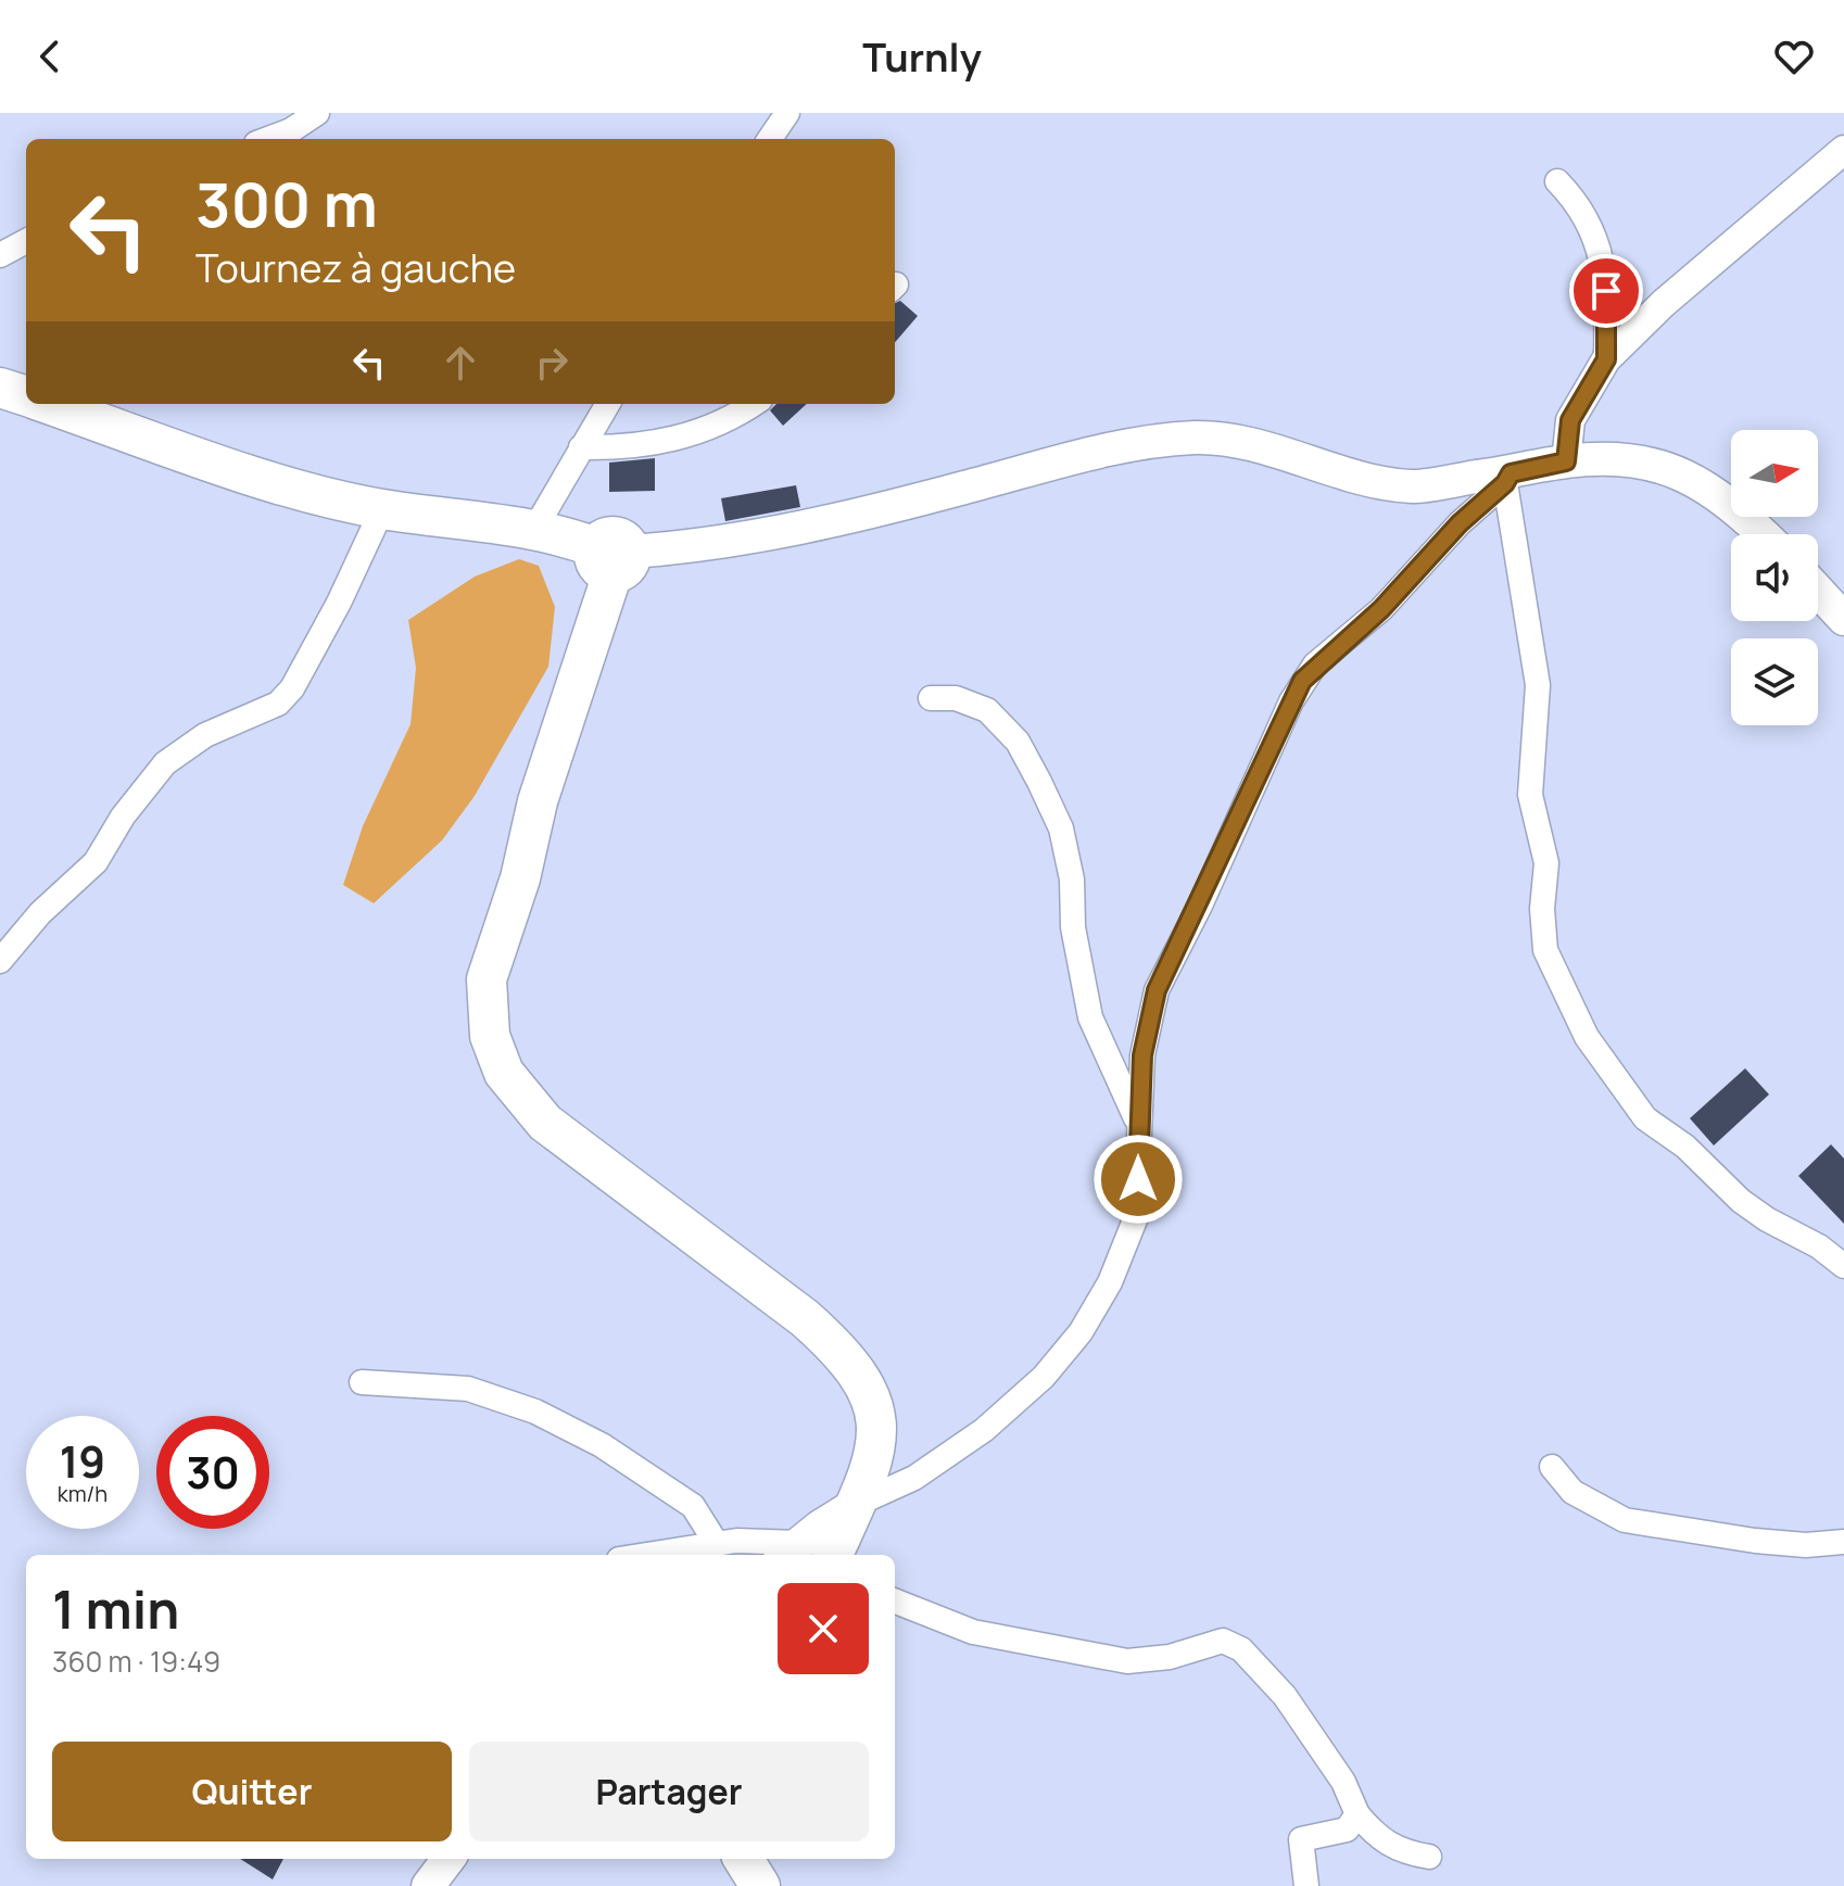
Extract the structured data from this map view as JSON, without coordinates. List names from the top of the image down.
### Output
{
  "north": "right",
  "page": {
    "header": "Turnly",
    "turn": ["300 m", "Tournez à gauche"],
    "speed": "19 km/h",
    "limit": "30",
    "heading": ["1 min", "360 m · 19:49"],
    "buttons": ["Quitter", "Partager"]
  }
}
